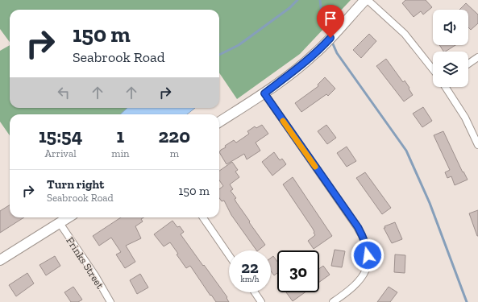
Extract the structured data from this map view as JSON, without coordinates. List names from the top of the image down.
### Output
{
  "streets": {
    "street": ["Frinks Street"]
  },
  "page": {
    "turn": ["150 m", "Seabrook Road"],
    "eta": [
      "15:54",
      "Arrival",
      "1",
      "min",
      "220",
      "m"
    ],
    "list": [
      {
        "name": "Turn right",
        "note": "Seabrook Road",
        "value": "150 m"
      }
    ],
    "speed": "22 km/h",
    "limit": "30"
  }
}
